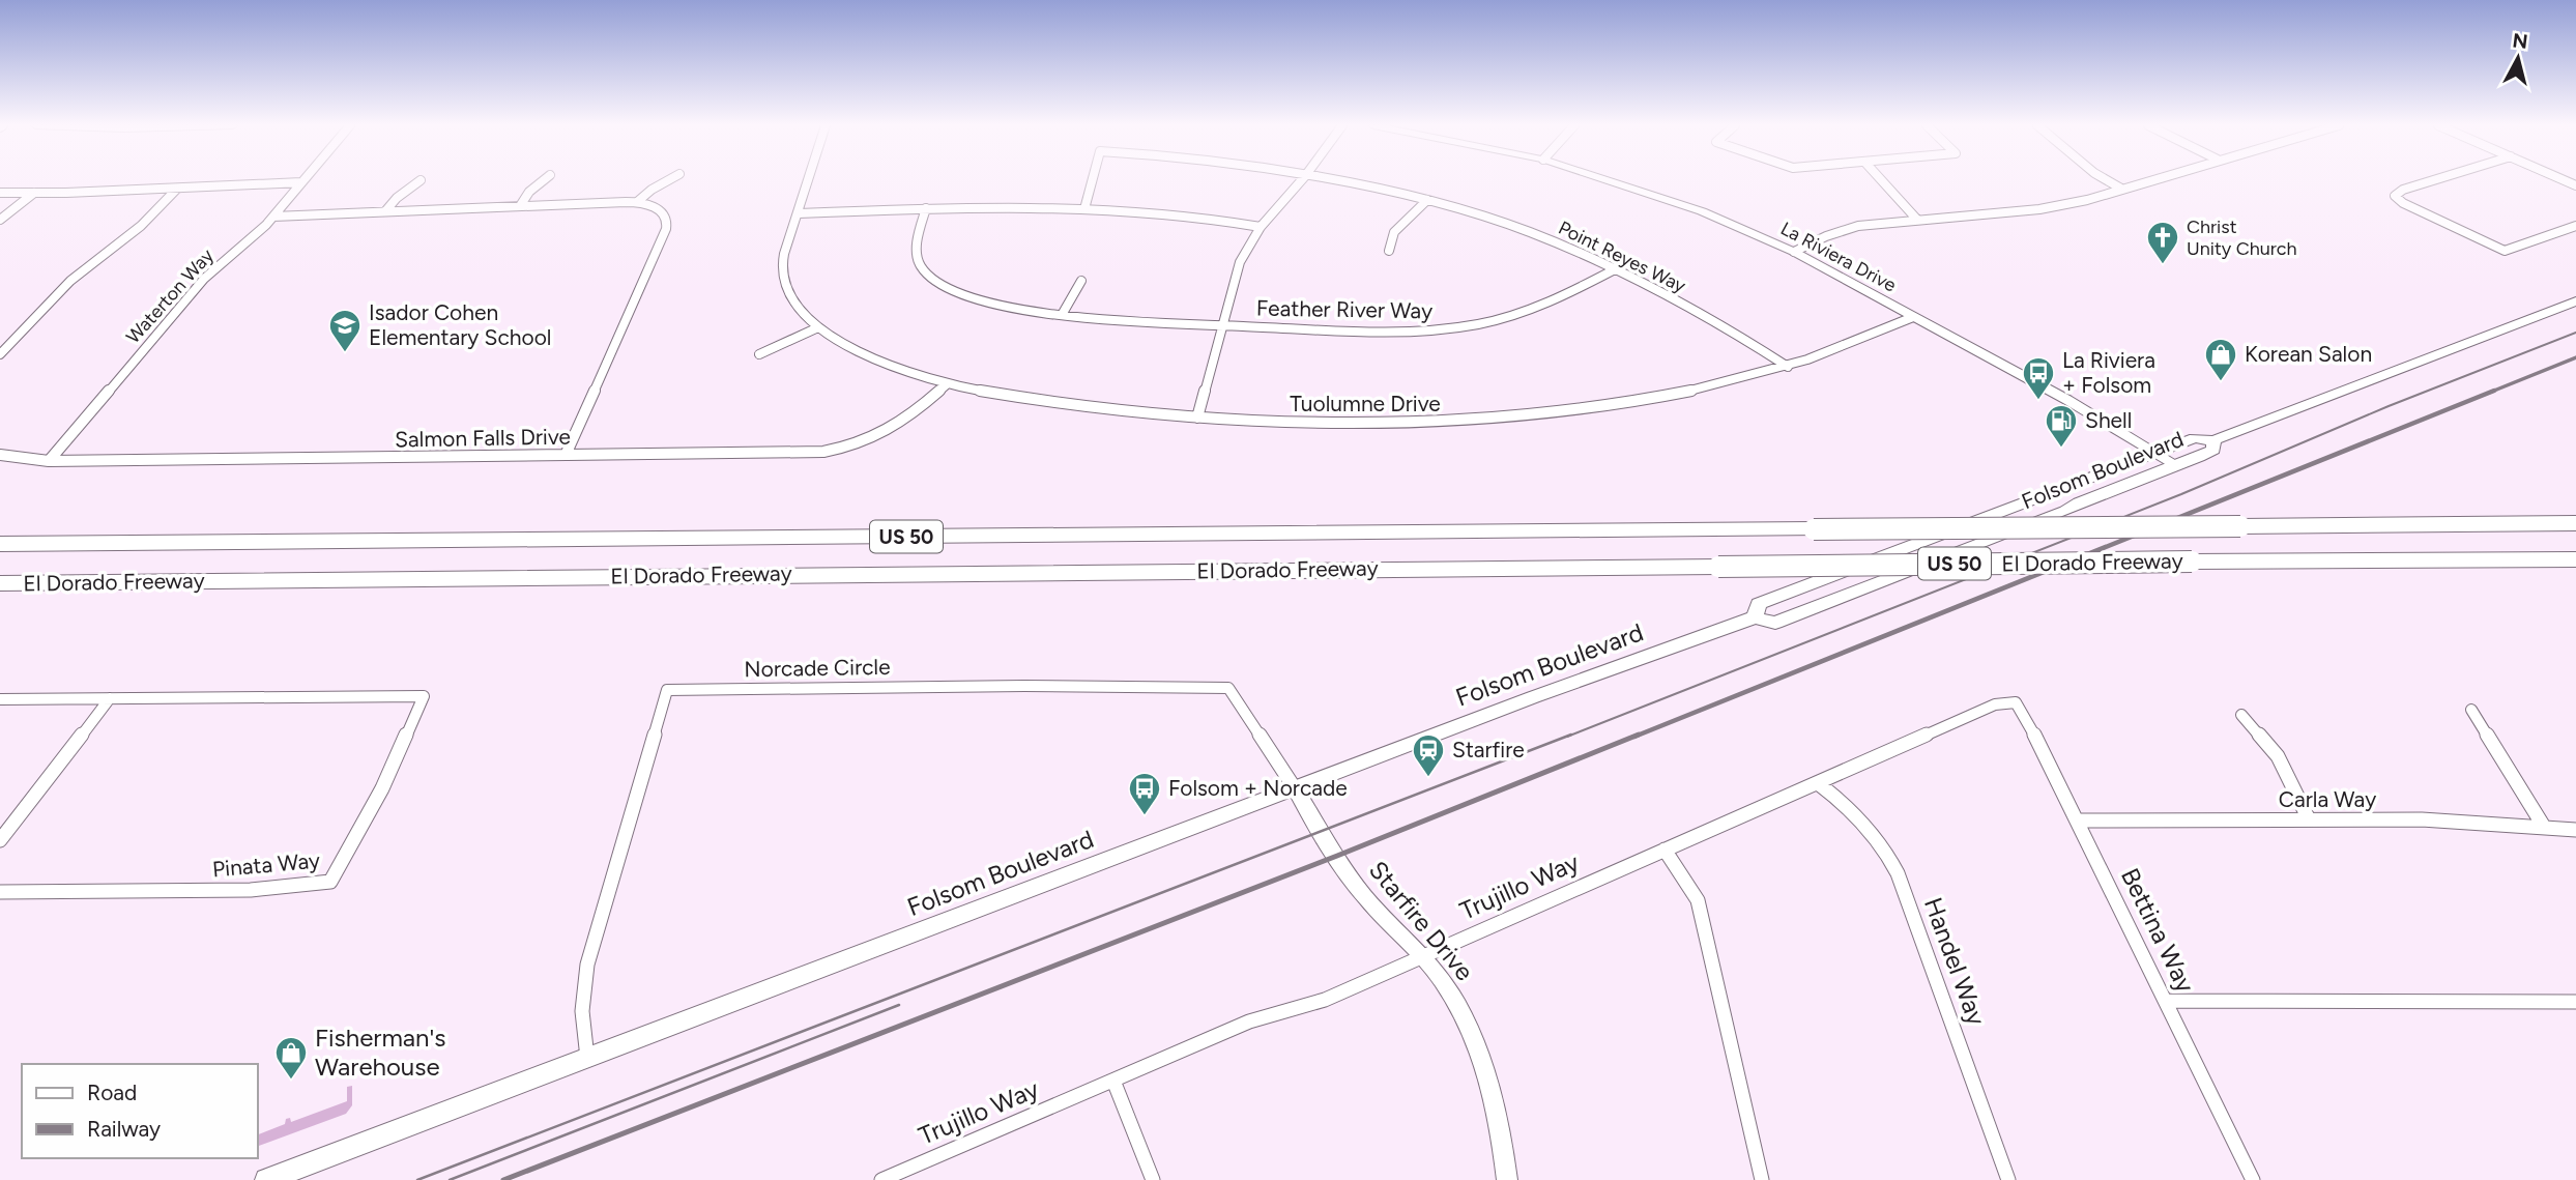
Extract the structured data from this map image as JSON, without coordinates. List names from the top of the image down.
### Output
{
  "streets": {
    "highway": ["US 50", "El Dorado Freeway"],
    "main road": ["Folsom Boulevard"],
    "street": [
      "Point Reyes Way",
      "La Riviera Drive",
      "Waterton Way",
      "Feather River Way",
      "Tuolumne Drive",
      "Salmon Falls Drive",
      "Norcade Circle",
      "Carla Way",
      "Pinata Way",
      "Trujillo Way",
      "Starfire Drive",
      "Bettina Way",
      "Handel Way"
    ]
  },
  "crossings": [
    ["Point Reyes Way", "Feather River Way"],
    ["Point Reyes Way", "Tuolumne Drive"],
    ["La Riviera Drive", "Tuolumne Drive"],
    ["La Riviera Drive", "Folsom Boulevard"],
    ["Waterton Way", "Salmon Falls Drive"],
    ["Tuolumne Drive", "Salmon Falls Drive"],
    ["Folsom Boulevard", "Norcade Circle"],
    ["Folsom Boulevard", "Starfire Drive"],
    ["Norcade Circle", "Starfire Drive"],
    ["Carla Way", "Bettina Way"],
    ["Trujillo Way", "Starfire Drive"],
    ["Trujillo Way", "Bettina Way"],
    ["Trujillo Way", "Handel Way"]
  ],
  "places": {
    "church": ["Christ Unity Church"],
    "school or university": ["Isador Cohen Elementary School"],
    "shop": ["Korean Salon", "Fisherman's Warehouse"],
    "bus stop": ["La Riviera + Folsom", "Folsom + Norcade"],
    "fuel station": ["Shell"],
    "station": ["Starfire"]
  },
  "legend": ["Road", "Railway"],
  "north": "top"
}
